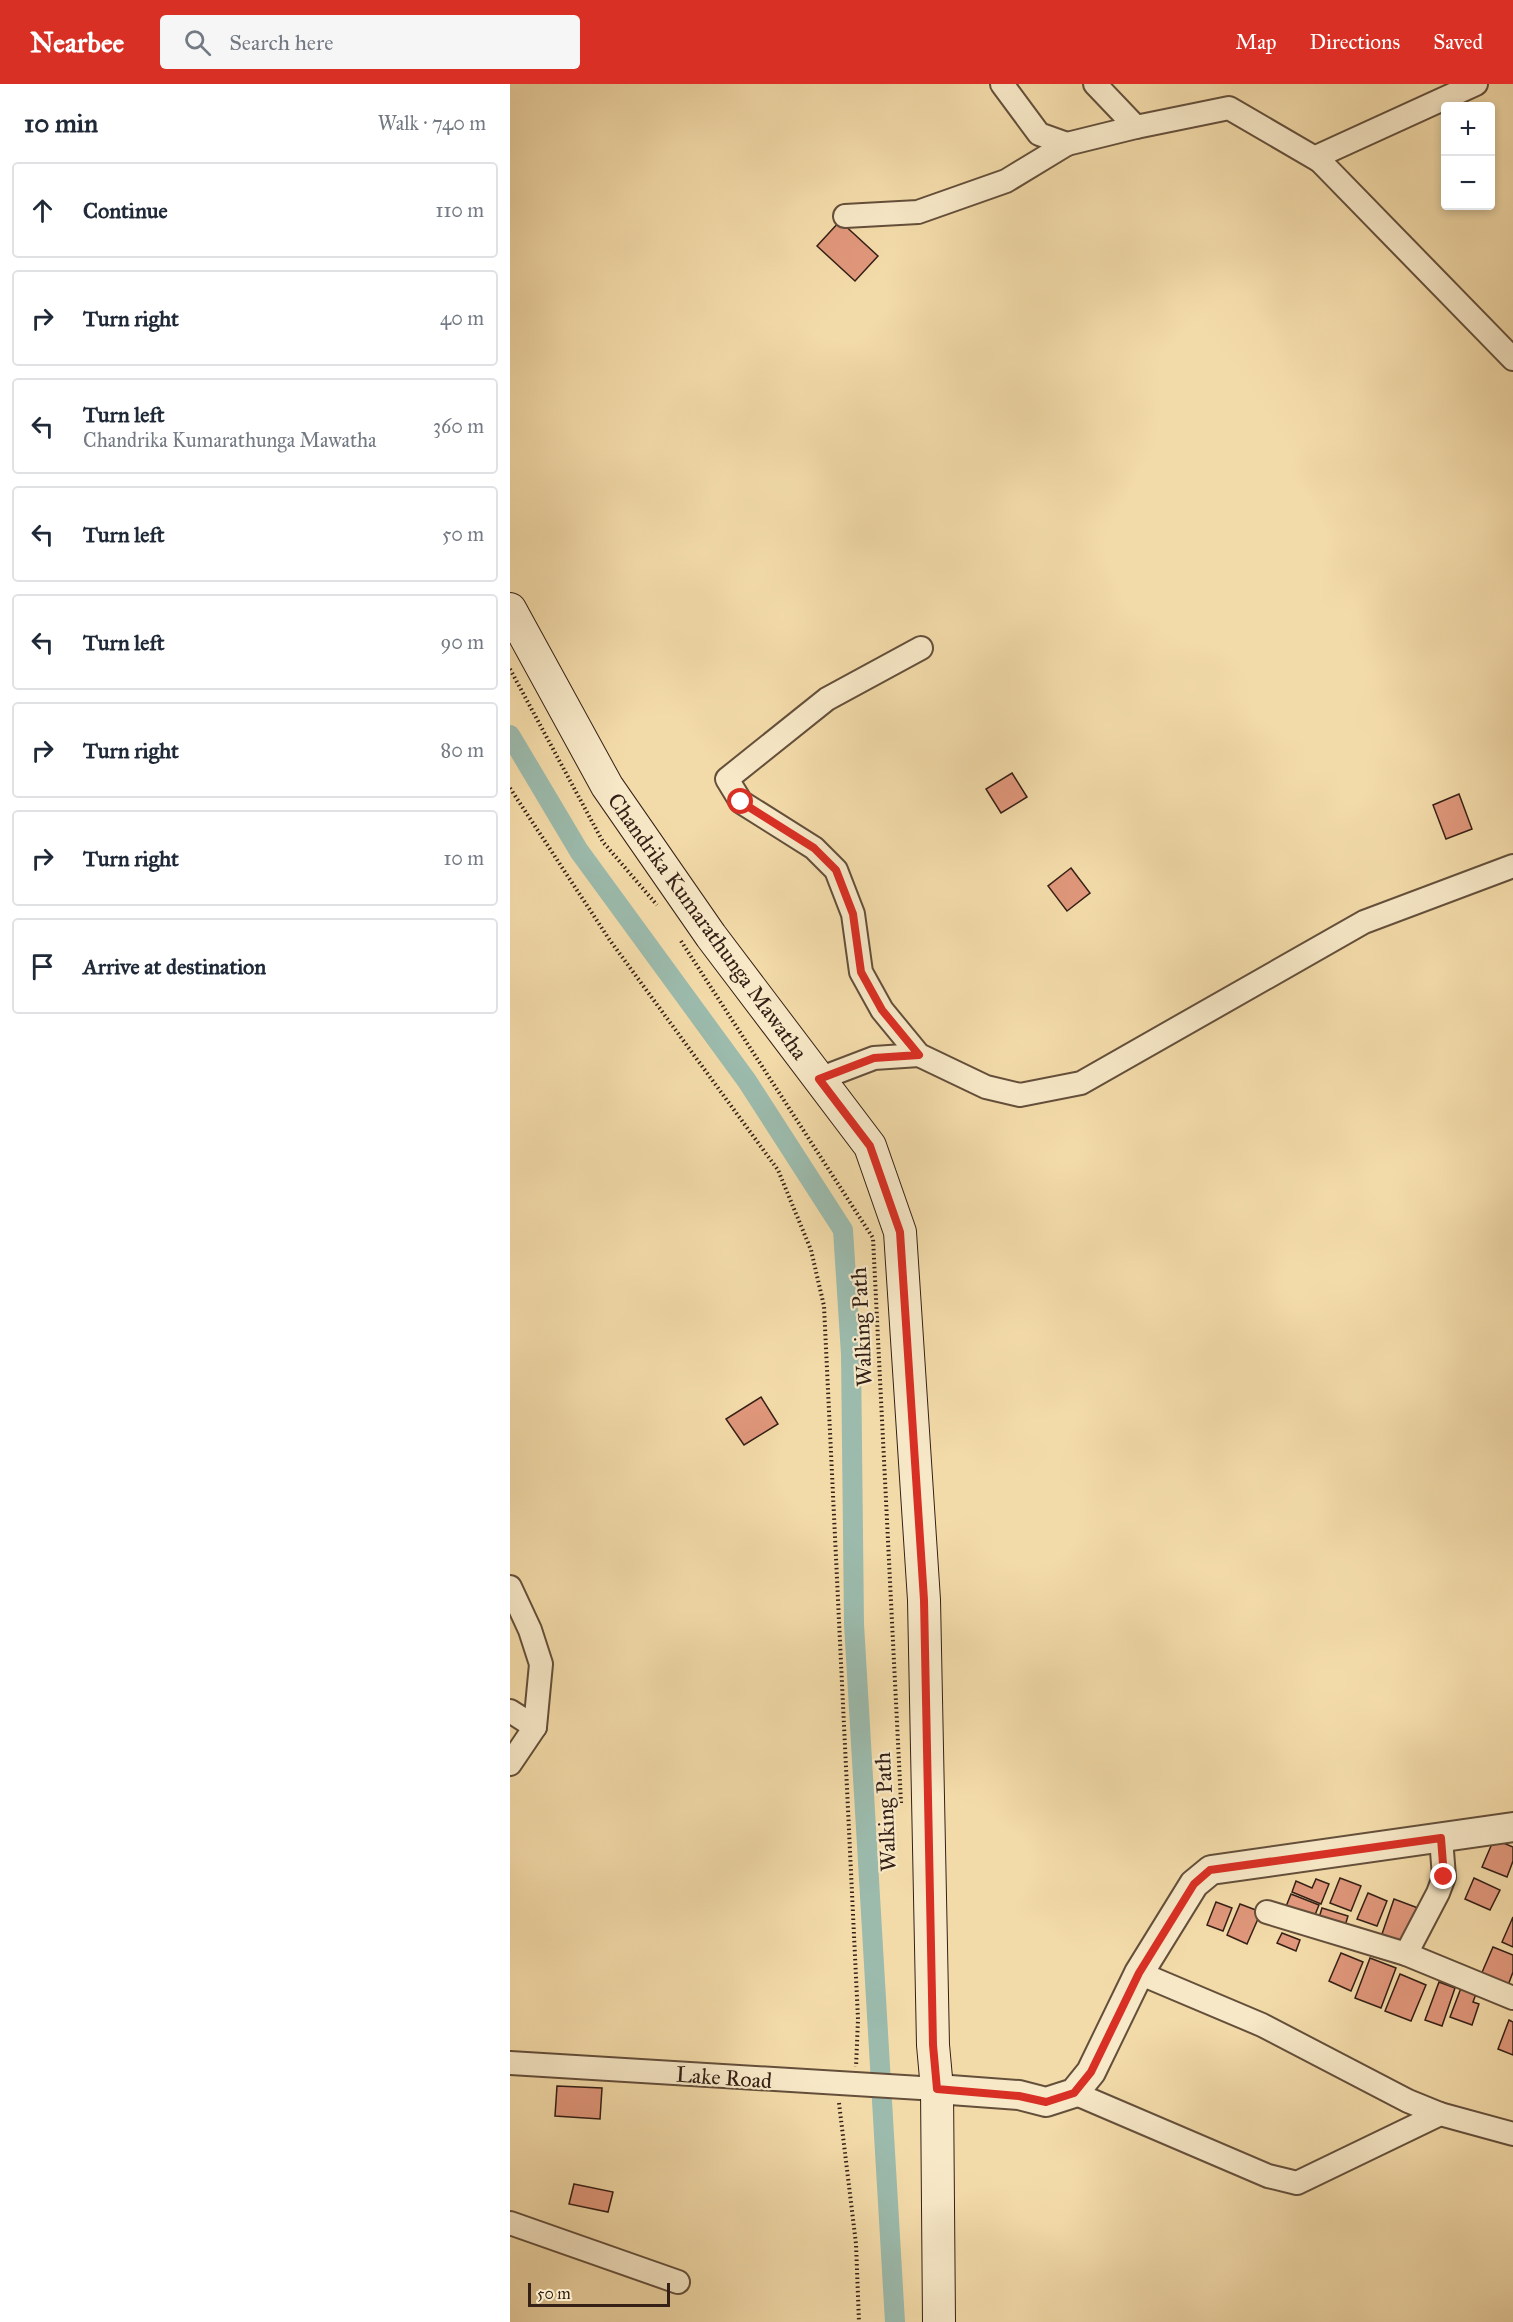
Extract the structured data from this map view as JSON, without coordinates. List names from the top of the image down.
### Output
{
  "streets": {
    "main road": ["Chandrika Kumarathunga Mawatha"],
    "street": ["Lake Road"],
    "path": ["Walking Path"]
  },
  "crossings": [
    ["Chandrika Kumarathunga Mawatha", "Lake Road"]
  ],
  "scale_bar": "50 m",
  "page": {
    "header": "Nearbee",
    "search": "Search here",
    "nav": ["Map", "Directions", "Saved"],
    "heading": ["10 min", "Walk · 740 m"],
    "map_buttons": ["+", "−"],
    "list": [
      ["Continue", "110 m"],
      ["Turn right", "40 m"],
      ["Turn left", "Chandrika Kumarathunga Mawatha", "360 m"],
      ["Turn left", "50 m"],
      ["Turn left", "90 m"],
      ["Turn right", "80 m"],
      ["Turn right", "10 m"],
      "Arrive at destination"
    ],
    "scale": "50 m"
  }
}
